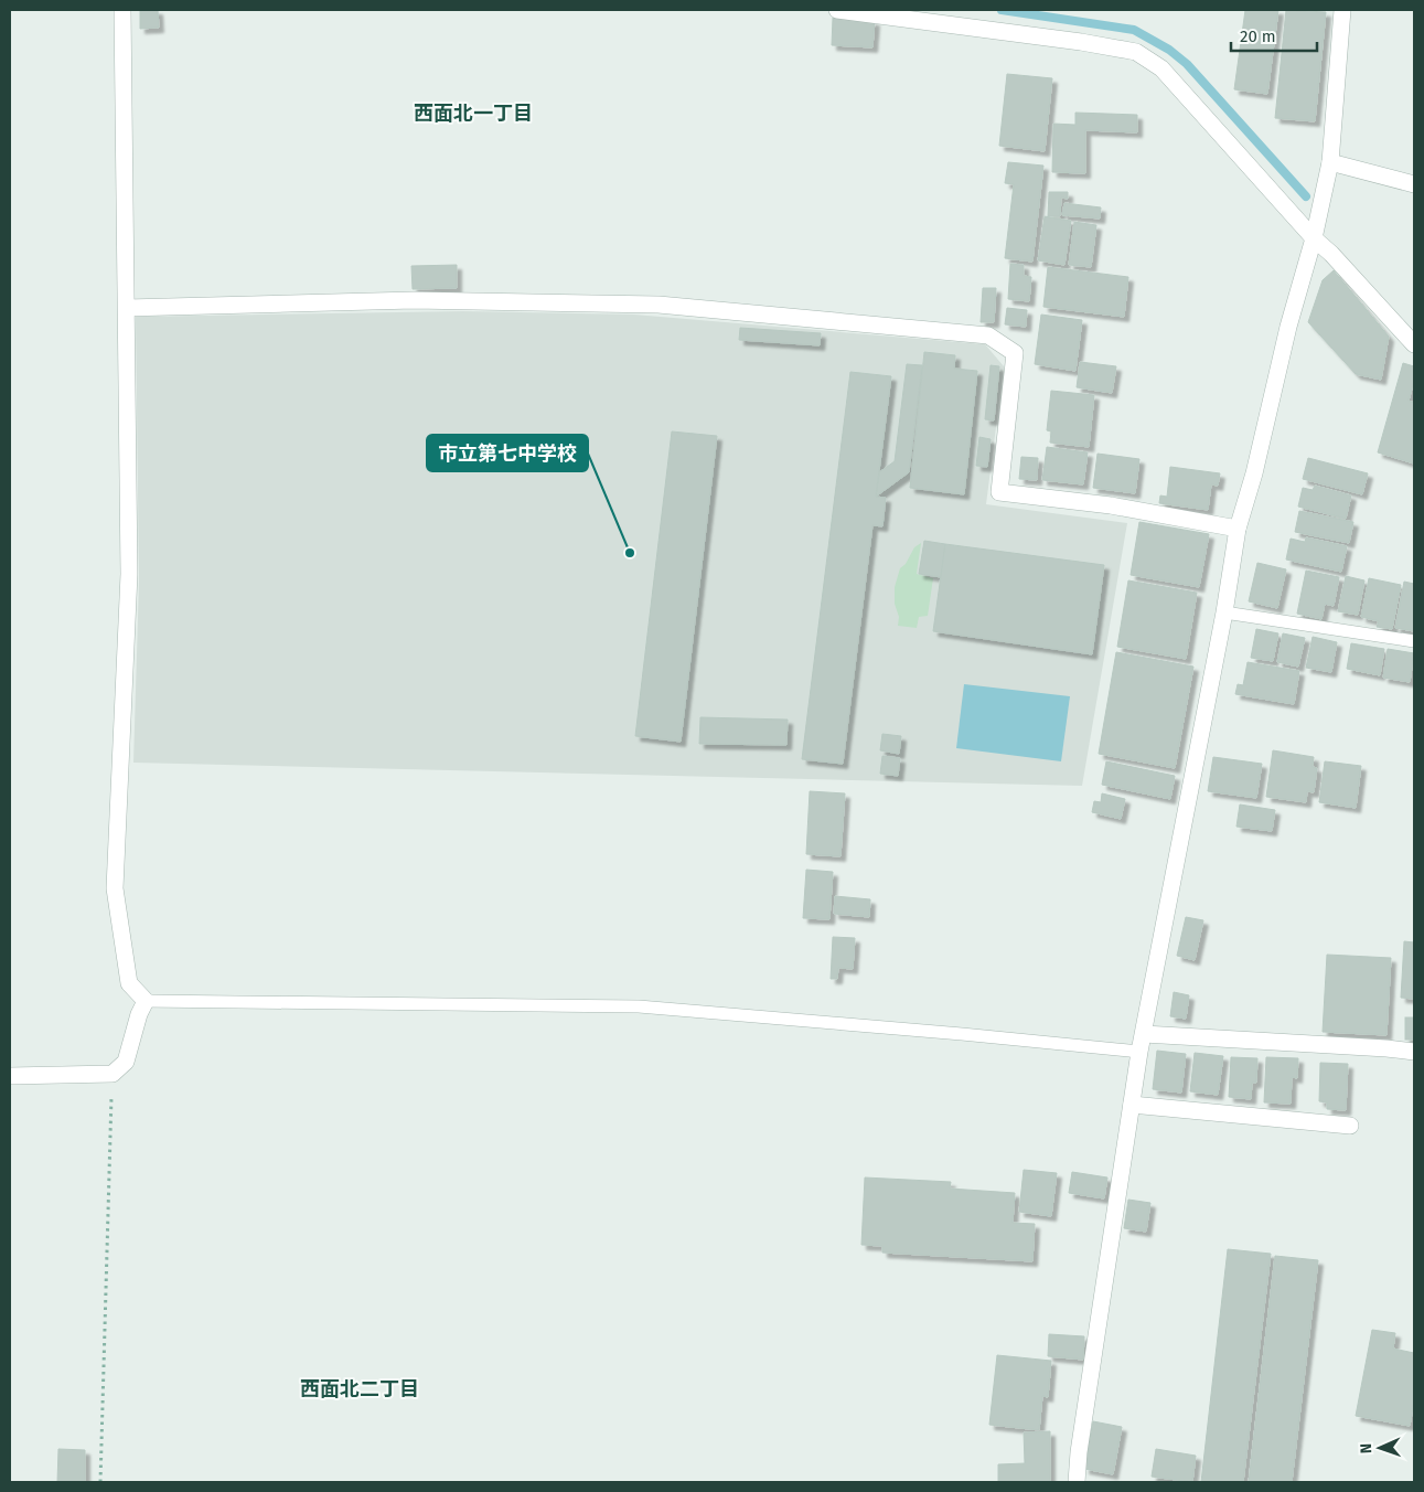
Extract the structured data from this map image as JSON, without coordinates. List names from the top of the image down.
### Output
{
  "districts": ["西面北一丁目", "西面北二丁目"],
  "places": ["市立第七中学校"],
  "scale_bar": "20 m",
  "north": "left"
}
